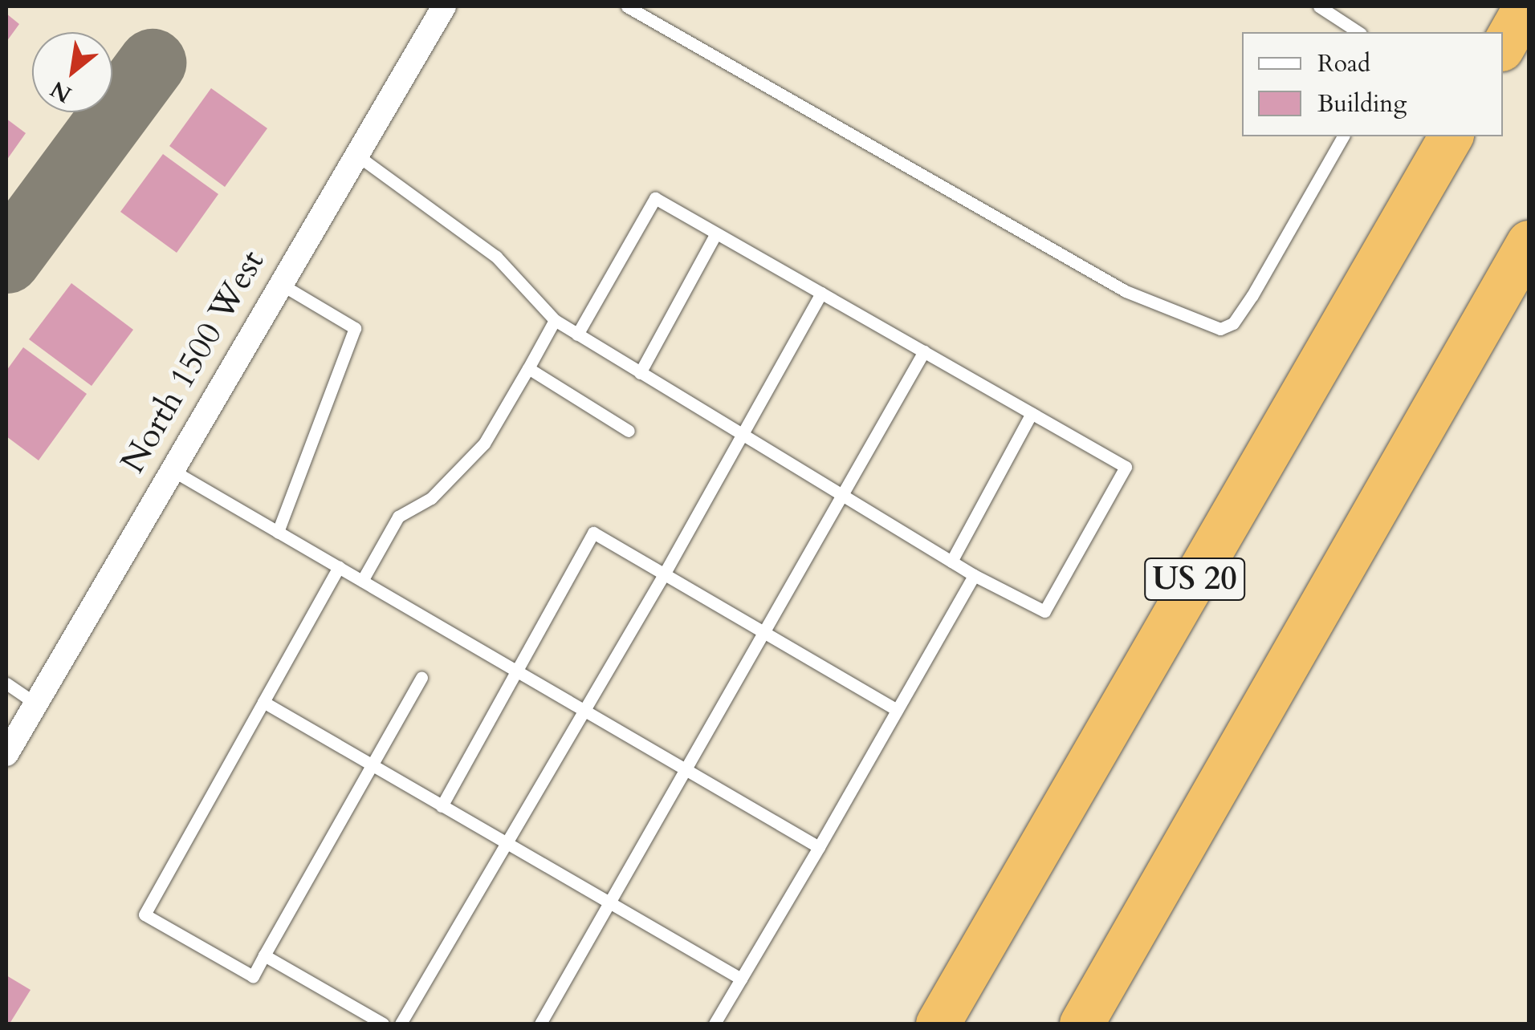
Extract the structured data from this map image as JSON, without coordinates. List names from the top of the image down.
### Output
{
  "streets": {
    "highway": ["US 20"],
    "street": ["North 1500 West"]
  },
  "legend": ["Road", "Building"],
  "north": "bottom left"
}
